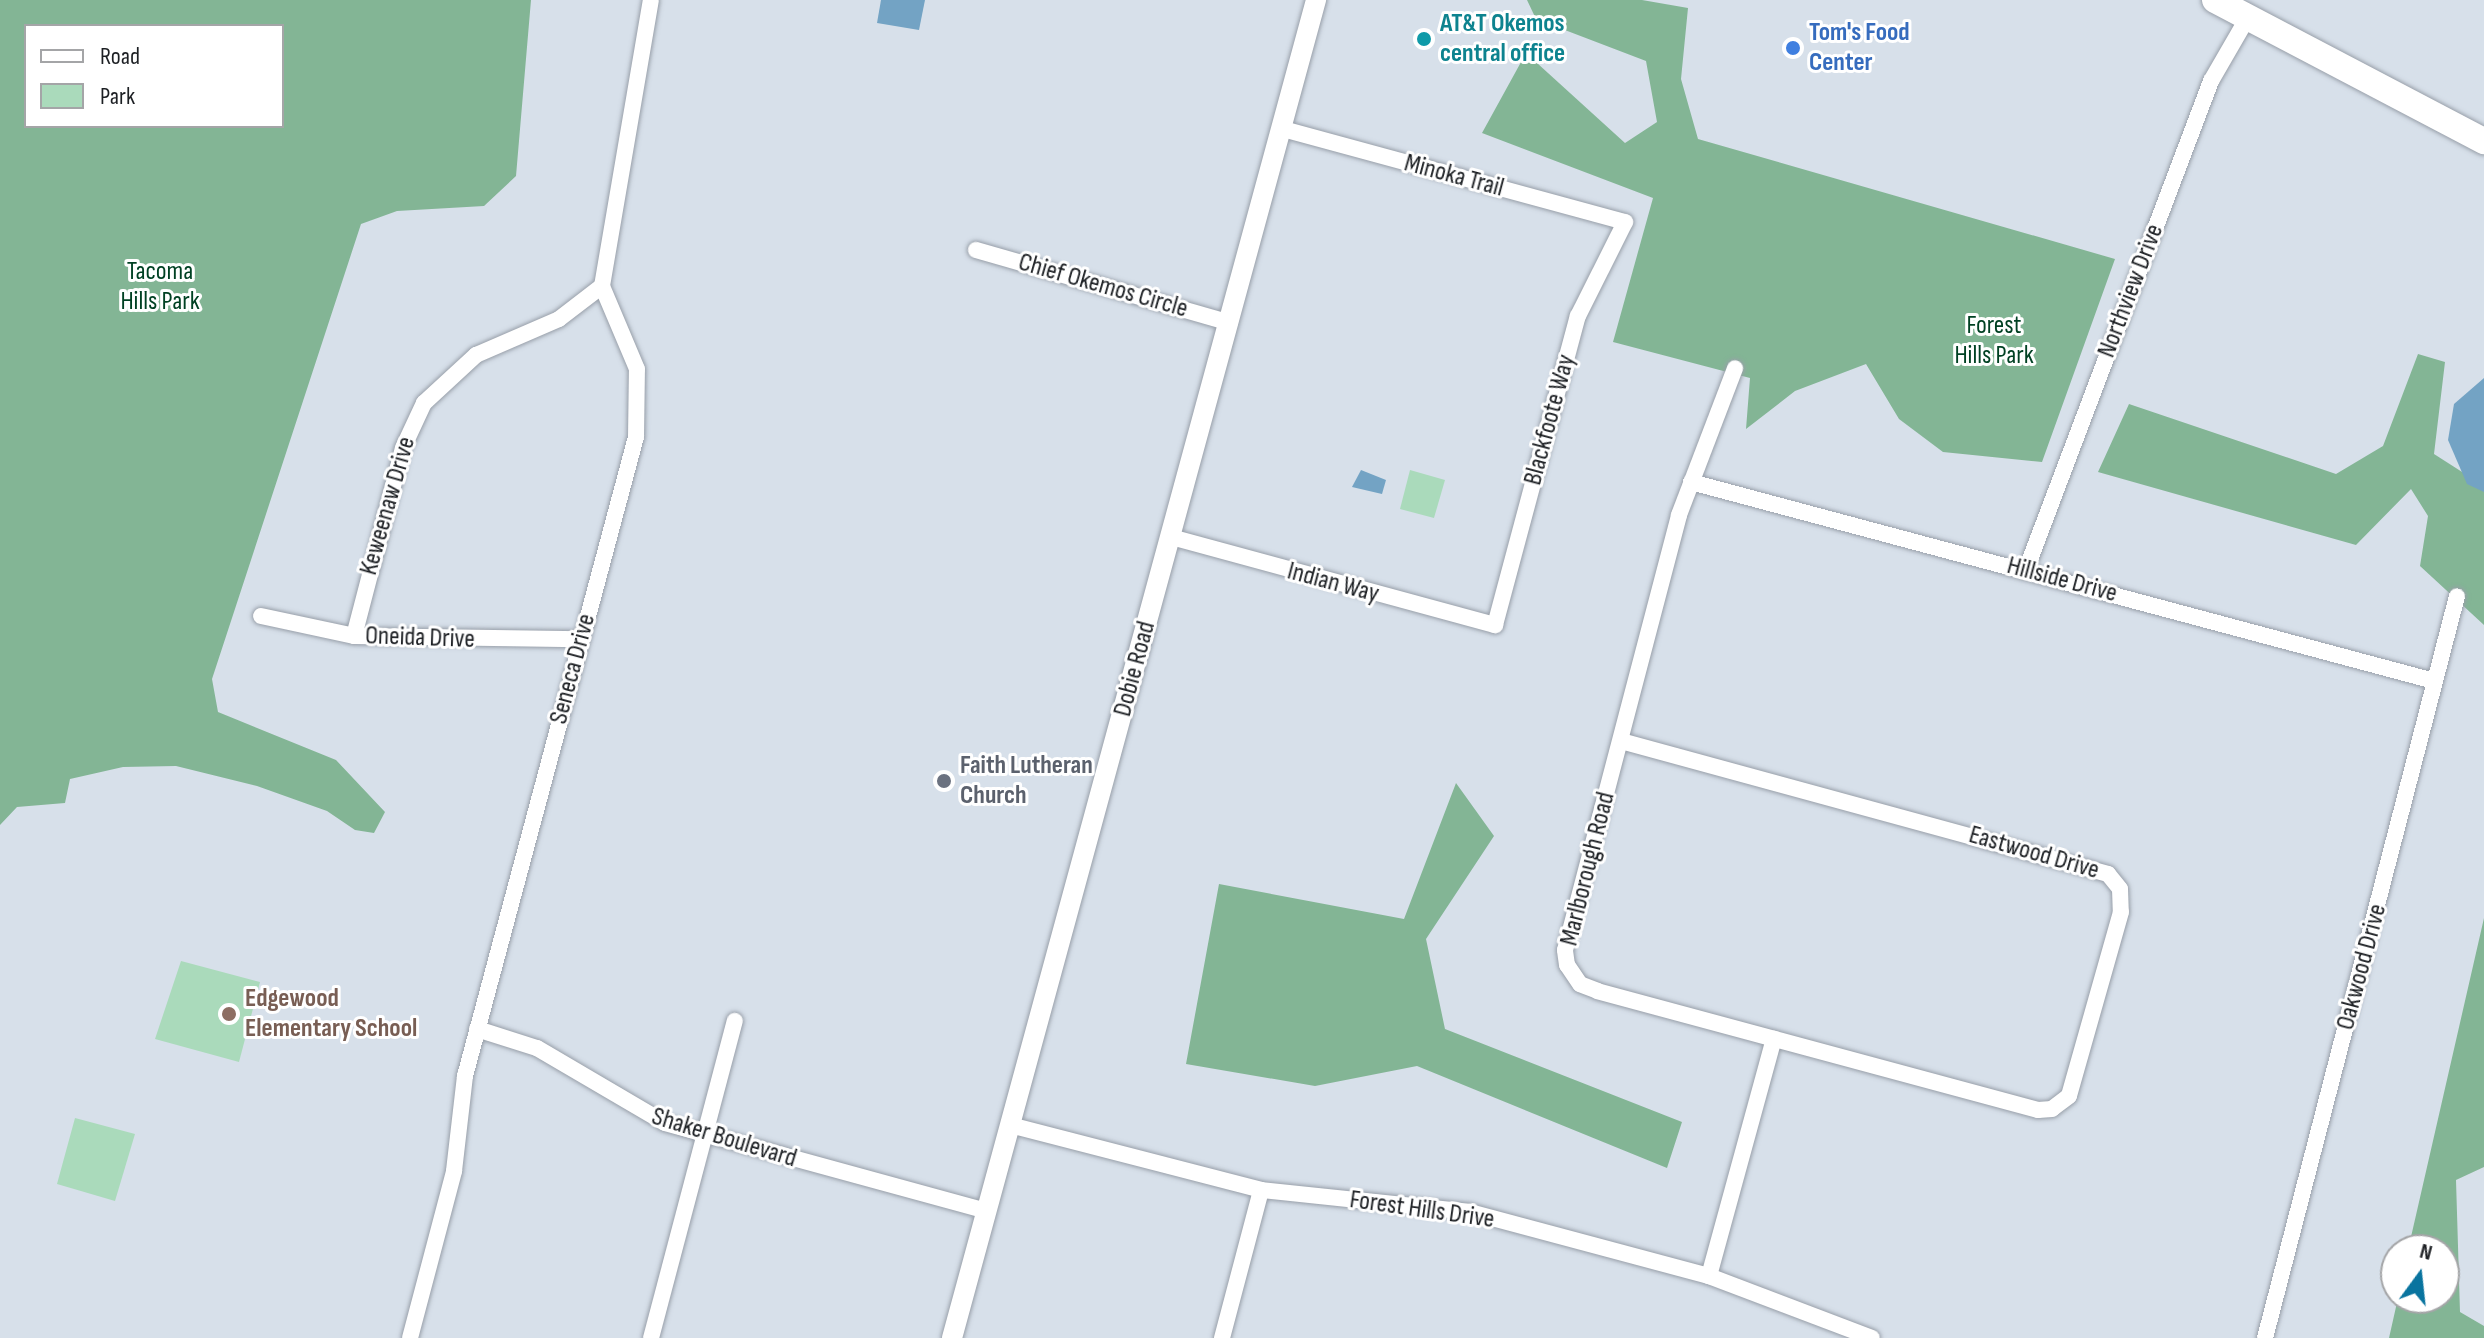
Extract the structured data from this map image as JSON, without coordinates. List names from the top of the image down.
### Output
{
  "streets": {
    "street": [
      "Minoka Trail",
      "Chief Okemos Circle",
      "Northview Drive",
      "Blackfoote Way",
      "Keweenaw Drive",
      "Hillside Drive",
      "Indian Way",
      "Oneida Drive",
      "Seneca Drive",
      "Dobie Road",
      "Eastwood Drive",
      "Marlborough Road",
      "Oakwood Drive",
      "Shaker Boulevard",
      "Forest Hills Drive"
    ]
  },
  "crossings": [
    ["Minoka Trail", "Blackfoote Way"],
    ["Minoka Trail", "Dobie Road"],
    ["Chief Okemos Circle", "Dobie Road"],
    ["Northview Drive", "Hillside Drive"],
    ["Blackfoote Way", "Indian Way"],
    ["Keweenaw Drive", "Oneida Drive"],
    ["Keweenaw Drive", "Seneca Drive"],
    ["Hillside Drive", "Marlborough Road"],
    ["Hillside Drive", "Oakwood Drive"],
    ["Indian Way", "Dobie Road"],
    ["Oneida Drive", "Seneca Drive"],
    ["Seneca Drive", "Shaker Boulevard"],
    ["Dobie Road", "Shaker Boulevard"],
    ["Dobie Road", "Forest Hills Drive"],
    ["Eastwood Drive", "Marlborough Road"]
  ],
  "parks": ["Tacoma Hills Park", "Forest Hills Park"],
  "places": [
    "AT&T Okemos central office",
    "Tom's Food Center",
    "Faith Lutheran Church",
    "Edgewood Elementary School"
  ],
  "legend": ["Road", "Park"],
  "north": "top"
}
